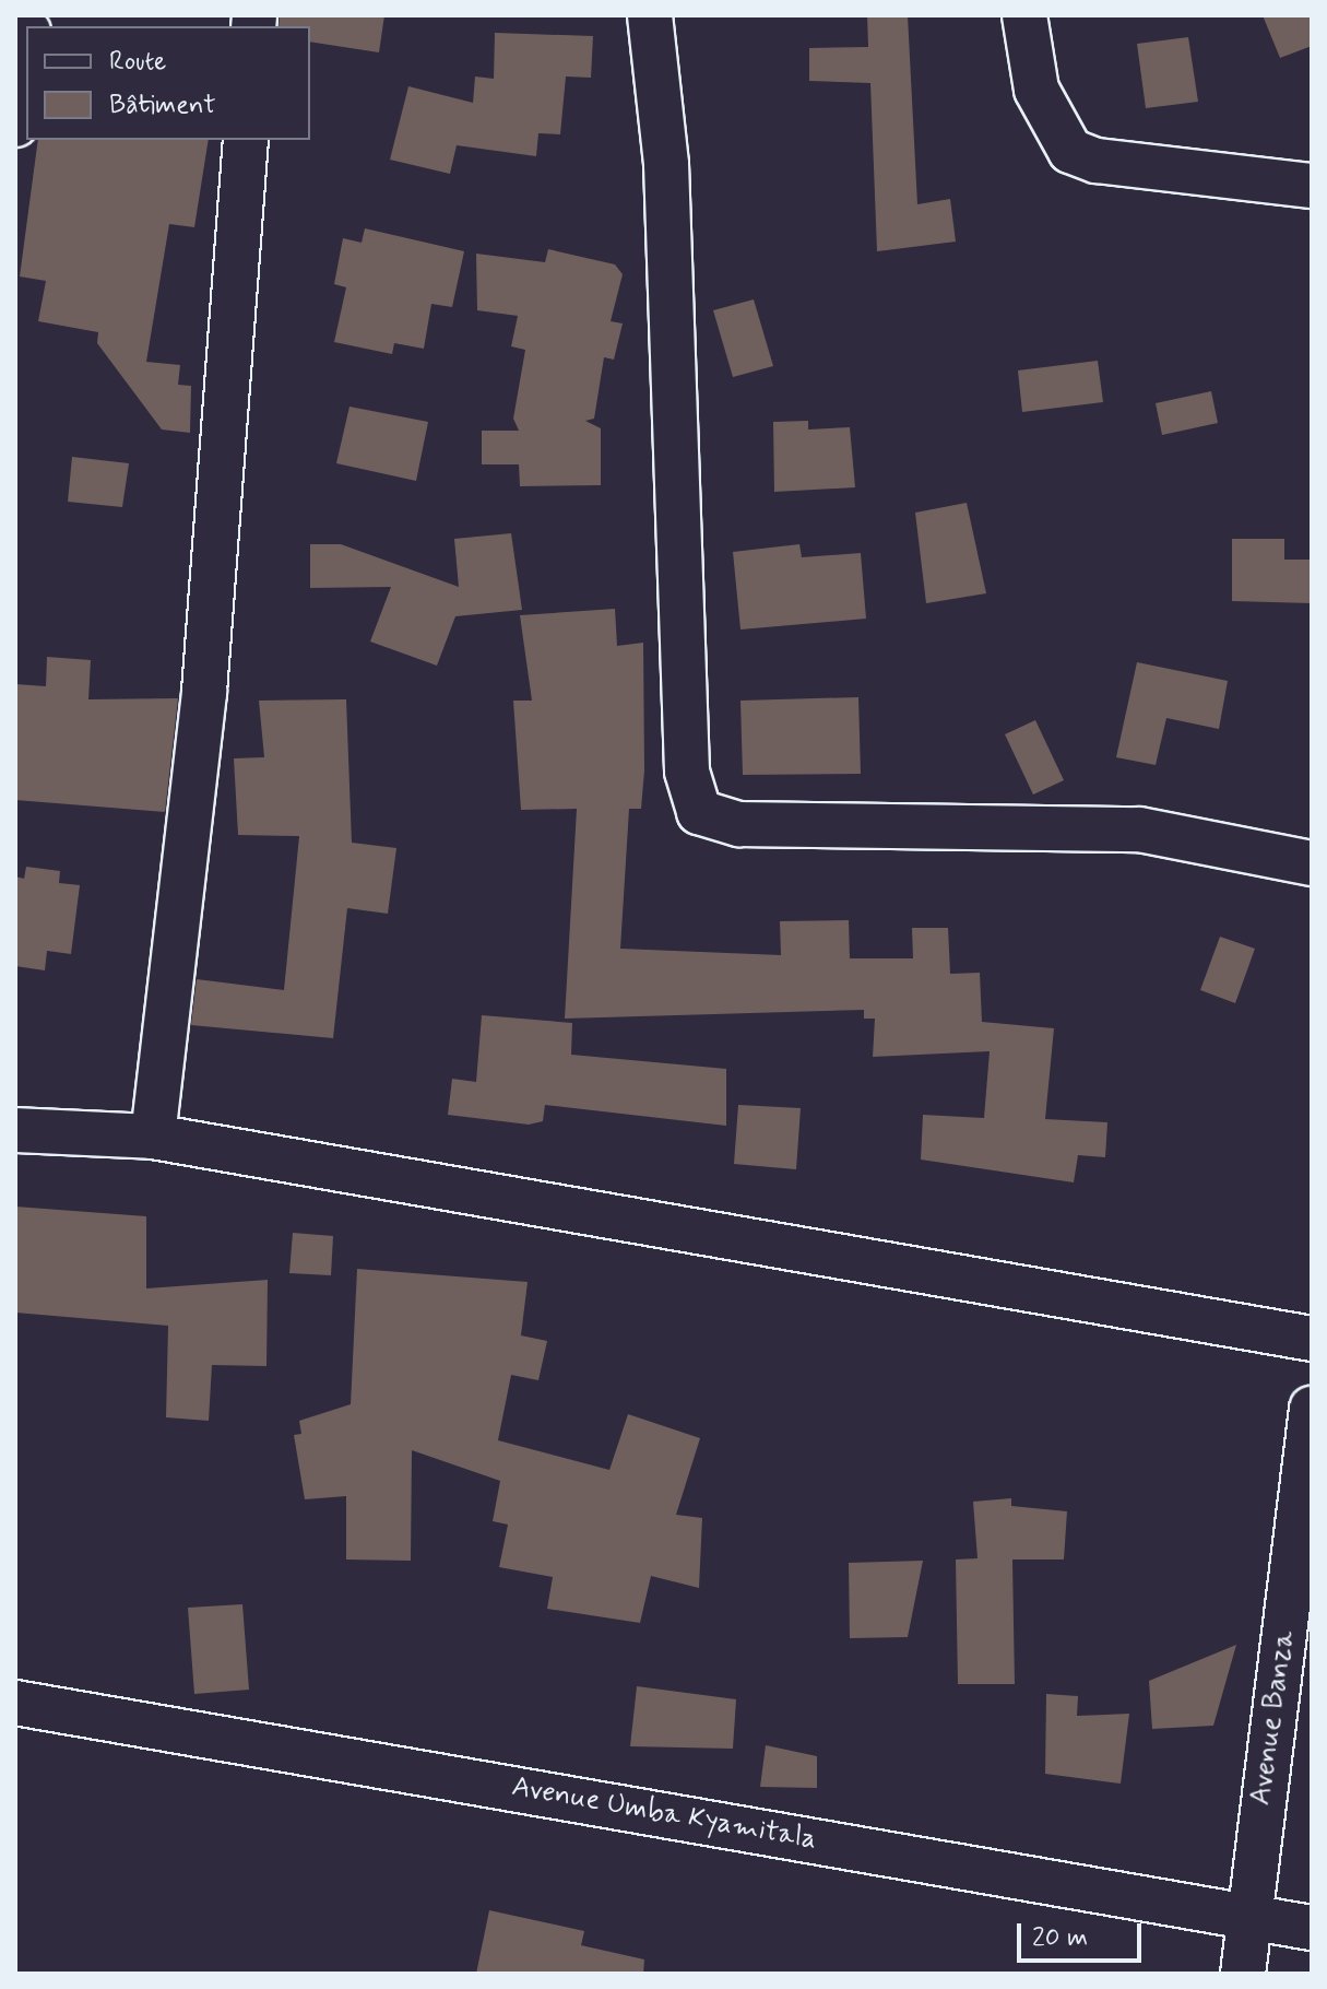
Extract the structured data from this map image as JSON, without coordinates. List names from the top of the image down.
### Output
{
  "streets": {
    "street": ["Avenue Banza", "Avenue Umba Kyamitala"]
  },
  "crossings": [
    ["Avenue Banza", "Avenue Umba Kyamitala"]
  ],
  "legend": ["Route", "Bâtiment"],
  "scale_bar": "20 m"
}
